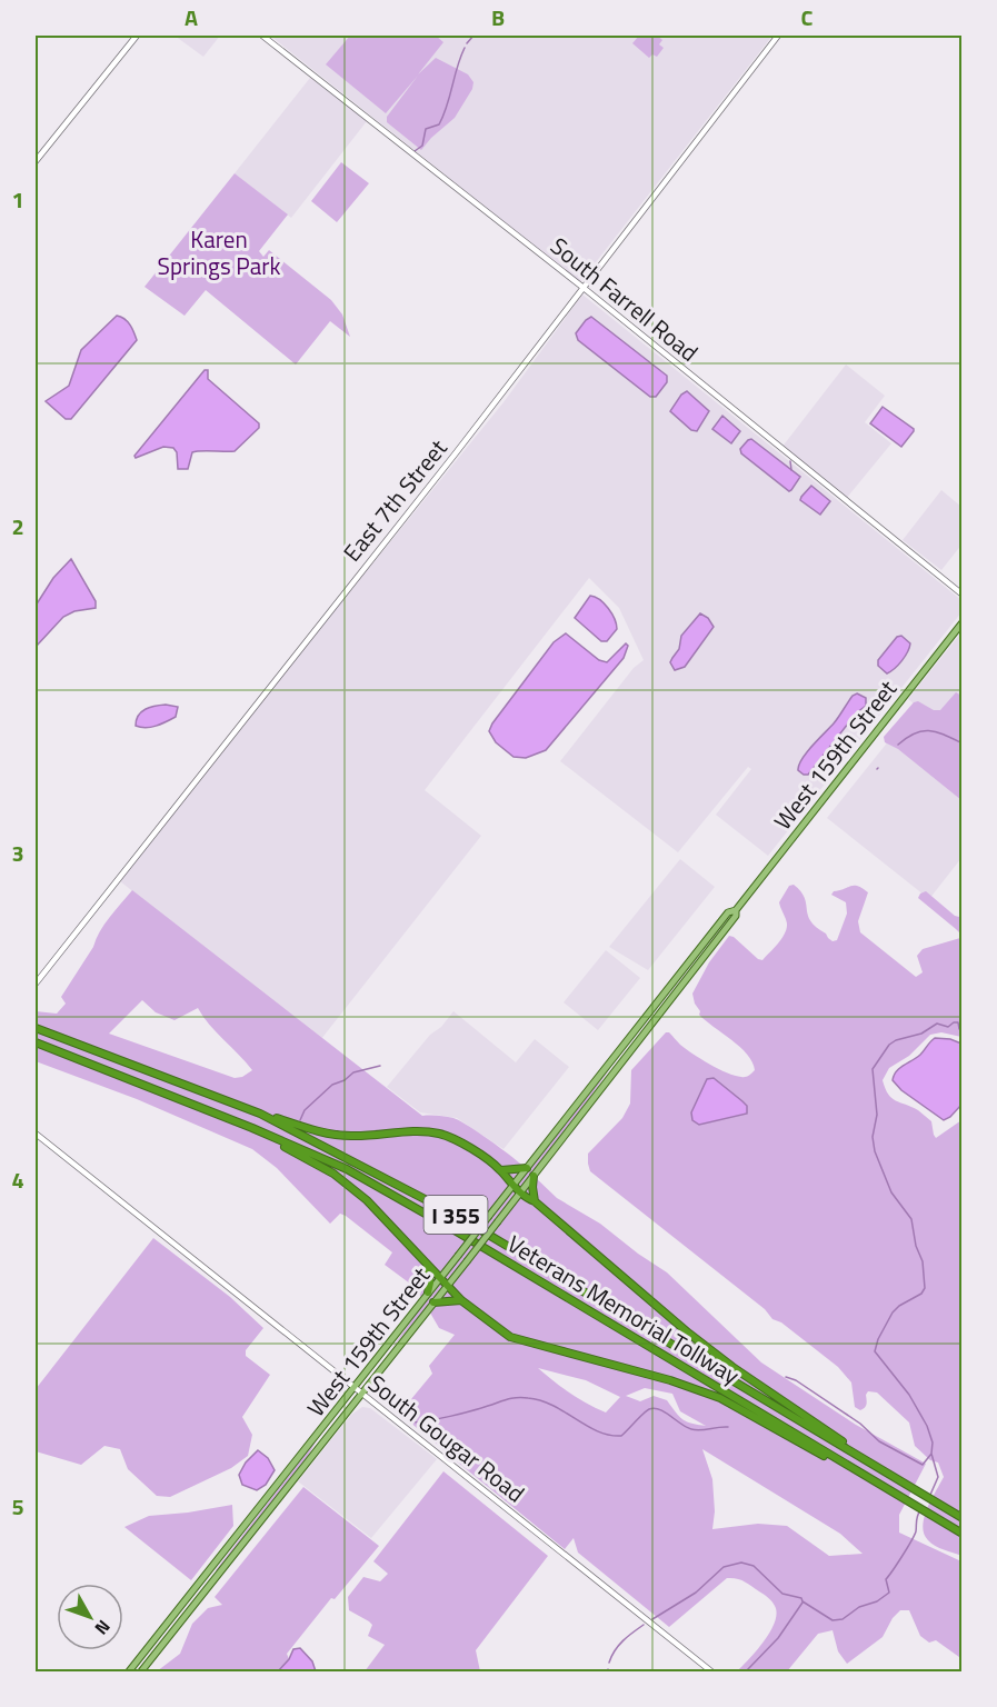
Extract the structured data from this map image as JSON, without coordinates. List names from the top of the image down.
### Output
{
  "streets": {
    "highway": ["I 355", "Veterans Memorial Tollway"],
    "main road": ["West 159th Street"],
    "street": ["South Farrell Road", "East 7th Street", "South Gougar Road"]
  },
  "crossings": [
    ["South Farrell Road", "East 7th Street"],
    ["West 159th Street", "South Gougar Road"]
  ],
  "parks": ["Karen Springs Park"],
  "north": "bottom right",
  "grid": {
    "columns": ["A", "B", "C"],
    "rows": [
      "1",
      "2",
      "3",
      "4",
      "5"
    ]
  }
}
